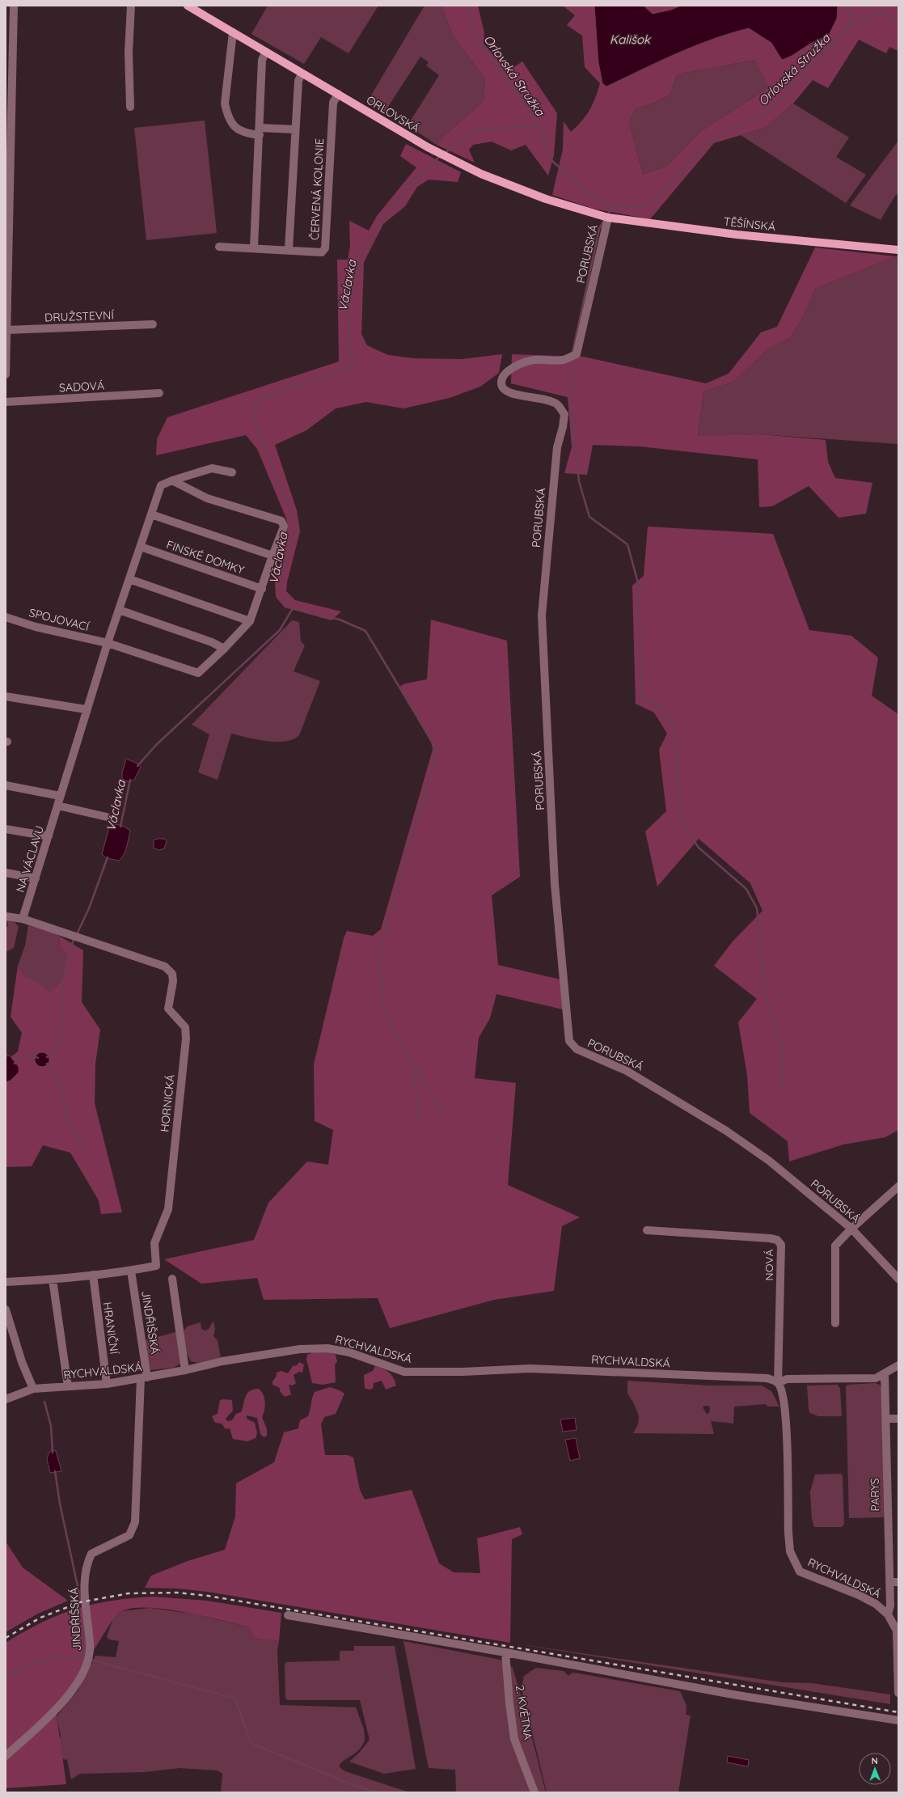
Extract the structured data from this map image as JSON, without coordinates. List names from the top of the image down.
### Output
{
  "streets": {
    "main road": ["ORLOVSKÁ", "TĚŠÍNSKÁ"],
    "street": [
      "ČERVENÁ KOLONIE",
      "PORUBSKÁ",
      "DRUŽSTEVNÍ",
      "SADOVÁ",
      "FINSKÉ DOMKY",
      "SPOJOVACÍ",
      "NA VÁCLAVU",
      "HORNICKÁ",
      "NOVÁ",
      "JINDŘIŠSKÁ",
      "HRANIČNÍ",
      "RYCHVALDSKÁ",
      "PARYS",
      "2. KVĚTNA"
    ]
  },
  "crossings": [
    ["ORLOVSKÁ", "ČERVENÁ KOLONIE"],
    ["ORLOVSKÁ", "TĚŠÍNSKÁ"],
    ["TĚŠÍNSKÁ", "PORUBSKÁ"],
    ["NA VÁCLAVU", "HORNICKÁ"],
    ["HORNICKÁ", "JINDŘIŠSKÁ"],
    ["HORNICKÁ", "HRANIČNÍ"],
    ["NOVÁ", "RYCHVALDSKÁ"],
    ["JINDŘIŠSKÁ", "RYCHVALDSKÁ"],
    ["HRANIČNÍ", "RYCHVALDSKÁ"],
    ["RYCHVALDSKÁ", "PARYS"]
  ],
  "water": ["Kališok", "Orlovská Stružka", "Václavka"],
  "north": "top"
}
